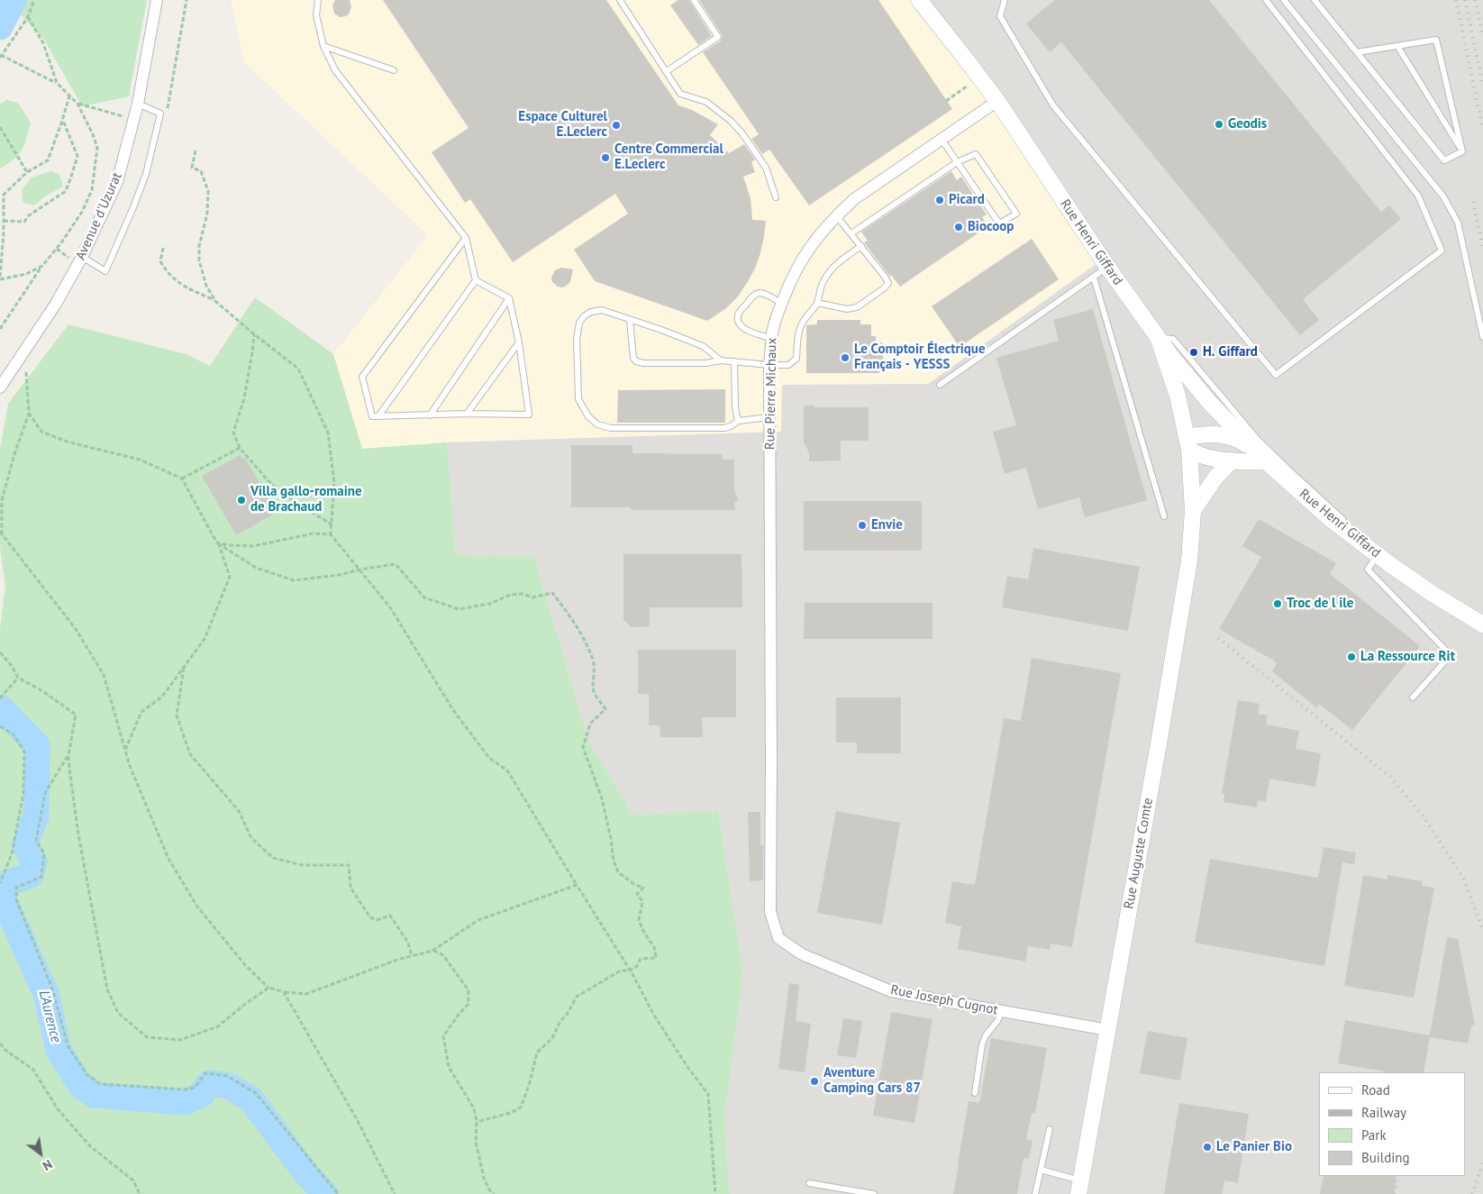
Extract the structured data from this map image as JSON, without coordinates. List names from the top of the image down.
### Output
{
  "streets": {
    "street": [
      "Avenue d'Uzurat",
      "Rue Henri Giffard",
      "Rue Pierre Michaux",
      "Rue Auguste Comte",
      "Rue Joseph Cugnot"
    ]
  },
  "crossings": [
    ["Rue Henri Giffard", "Rue Pierre Michaux"],
    ["Rue Henri Giffard", "Rue Auguste Comte"],
    ["Rue Pierre Michaux", "Rue Joseph Cugnot"],
    ["Rue Auguste Comte", "Rue Joseph Cugnot"]
  ],
  "water": ["L'Aurence"],
  "places": [
    "Geodis",
    "Espace Culturel E.Leclerc",
    "Centre Commercial E.Leclerc",
    "Picard",
    "Biocoop",
    "H. Giffard",
    "Le Comptoir Électrique Français - YESSS",
    "Villa gallo-romaine de Brachaud",
    "Envie",
    "Troc de l ile",
    "La Ressource Rit",
    "Aventure Camping Cars 87",
    "Le Panier Bio"
  ],
  "legend": [
    "Road",
    "Railway",
    "Park",
    "Building"
  ],
  "north": "bottom right"
}
